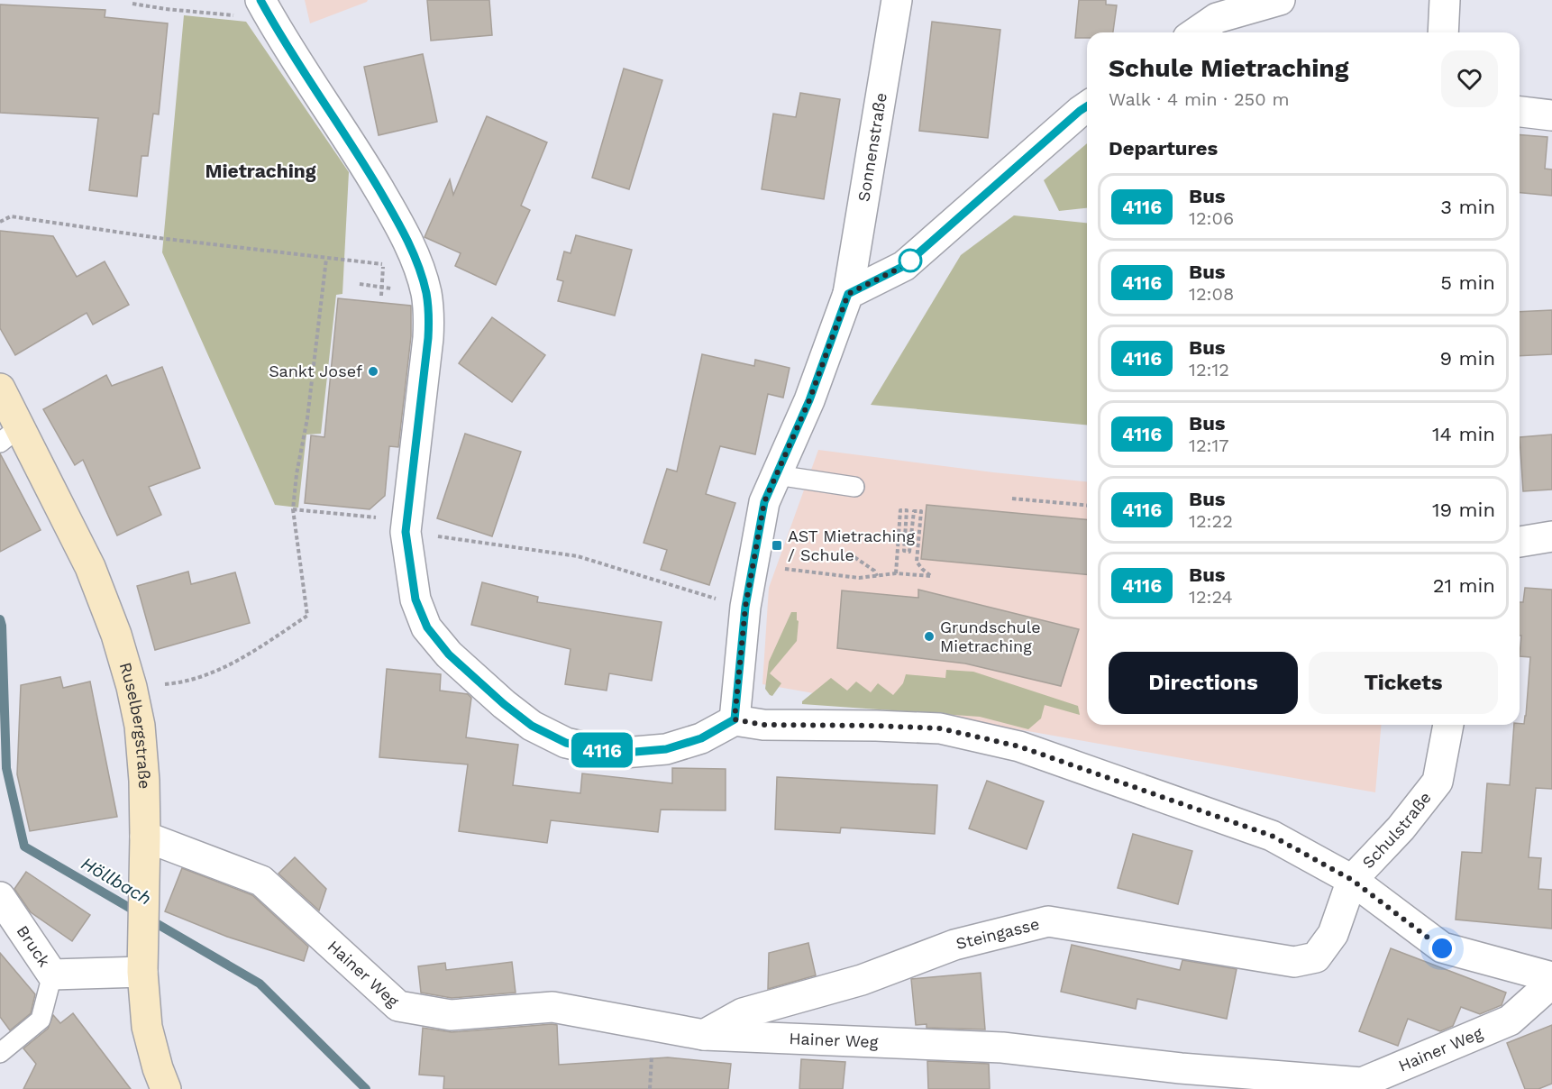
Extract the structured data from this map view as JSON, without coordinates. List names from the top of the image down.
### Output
{
  "streets": {
    "main road": ["Ruselbergstraße"],
    "street": [
      "Sonnenstraße",
      "Schulstraße",
      "Steingasse",
      "Bruck",
      "Hainer Weg"
    ]
  },
  "crossings": [
    ["Sonnenstraße", "Schulstraße"],
    ["Ruselbergstraße", "Bruck"],
    ["Ruselbergstraße", "Hainer Weg"],
    ["Schulstraße", "Steingasse"],
    ["Steingasse", "Hainer Weg"]
  ],
  "districts": ["Mietraching"],
  "water": ["Höllbach"],
  "places": {
    "other": ["Sankt Josef", "Grundschule Mietraching"],
    "transit": ["AST Mietraching / Schule"]
  },
  "lines": ["bus line 4116"],
  "page": {
    "on_map": "4116",
    "heading": [
      ["Schule Mietraching", "Walk · 4 min · 250 m"],
      "Departures"
    ],
    "list": [
      {
        "mark": "4116",
        "name": "Bus",
        "note": "12:06",
        "value": "3 min"
      },
      {
        "mark": "4116",
        "name": "Bus",
        "note": "12:08",
        "value": "5 min"
      },
      {
        "mark": "4116",
        "name": "Bus",
        "note": "12:12",
        "value": "9 min"
      },
      {
        "mark": "4116",
        "name": "Bus",
        "note": "12:17",
        "value": "14 min"
      },
      {
        "mark": "4116",
        "name": "Bus",
        "note": "12:22",
        "value": "19 min"
      },
      {
        "mark": "4116",
        "name": "Bus",
        "note": "12:24",
        "value": "21 min"
      }
    ],
    "buttons": ["Directions", "Tickets"]
  }
}
